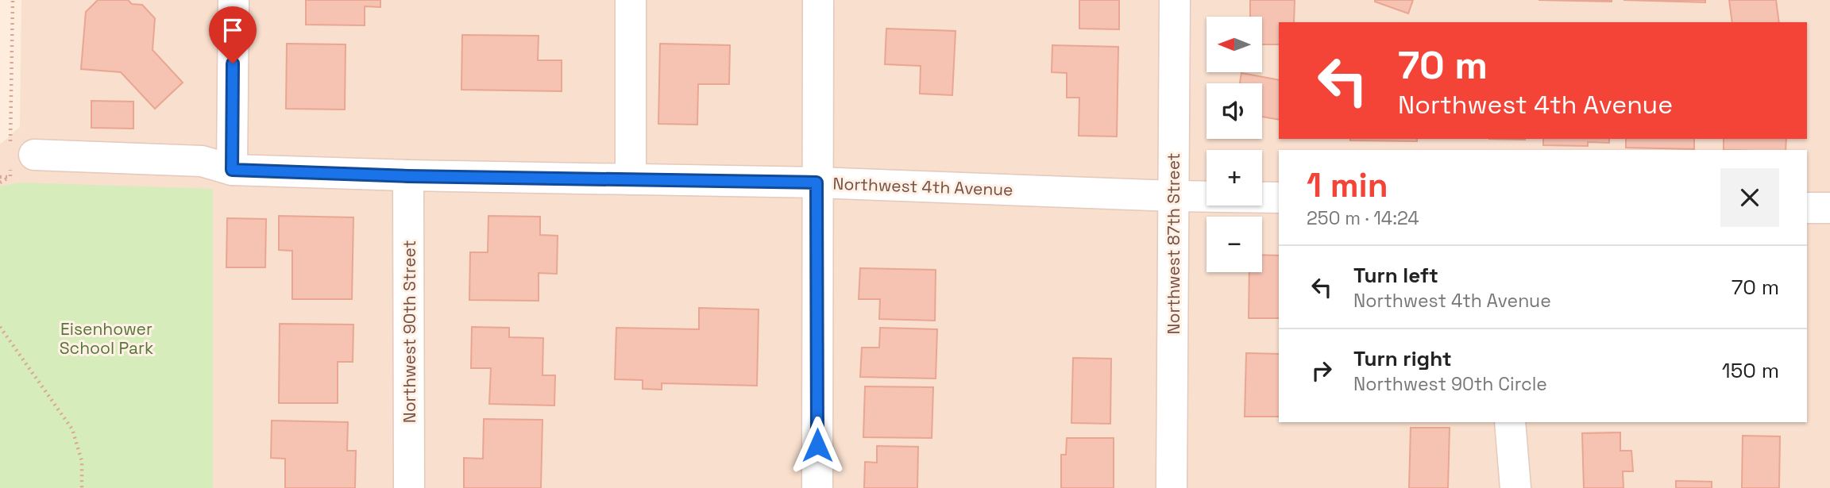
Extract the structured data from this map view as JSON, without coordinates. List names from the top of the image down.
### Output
{
  "streets": {
    "street": ["Northwest 4th Avenue", "Northwest 87th Street", "Northwest 90th Street"]
  },
  "crossings": [
    ["Northwest 4th Avenue", "Northwest 87th Street"],
    ["Northwest 4th Avenue", "Northwest 90th Street"]
  ],
  "parks": ["Eisenhower School Park"],
  "north": "left",
  "page": {
    "map_buttons": ["+", "−"],
    "turn": ["70 m", "Northwest 4th Avenue"],
    "heading": ["1 min", "250 m · 14:24"],
    "list": [
      {
        "name": "Turn left",
        "note": "Northwest 4th Avenue",
        "value": "70 m"
      },
      {
        "name": "Turn right",
        "note": "Northwest 90th Circle",
        "value": "150 m"
      }
    ]
  }
}
